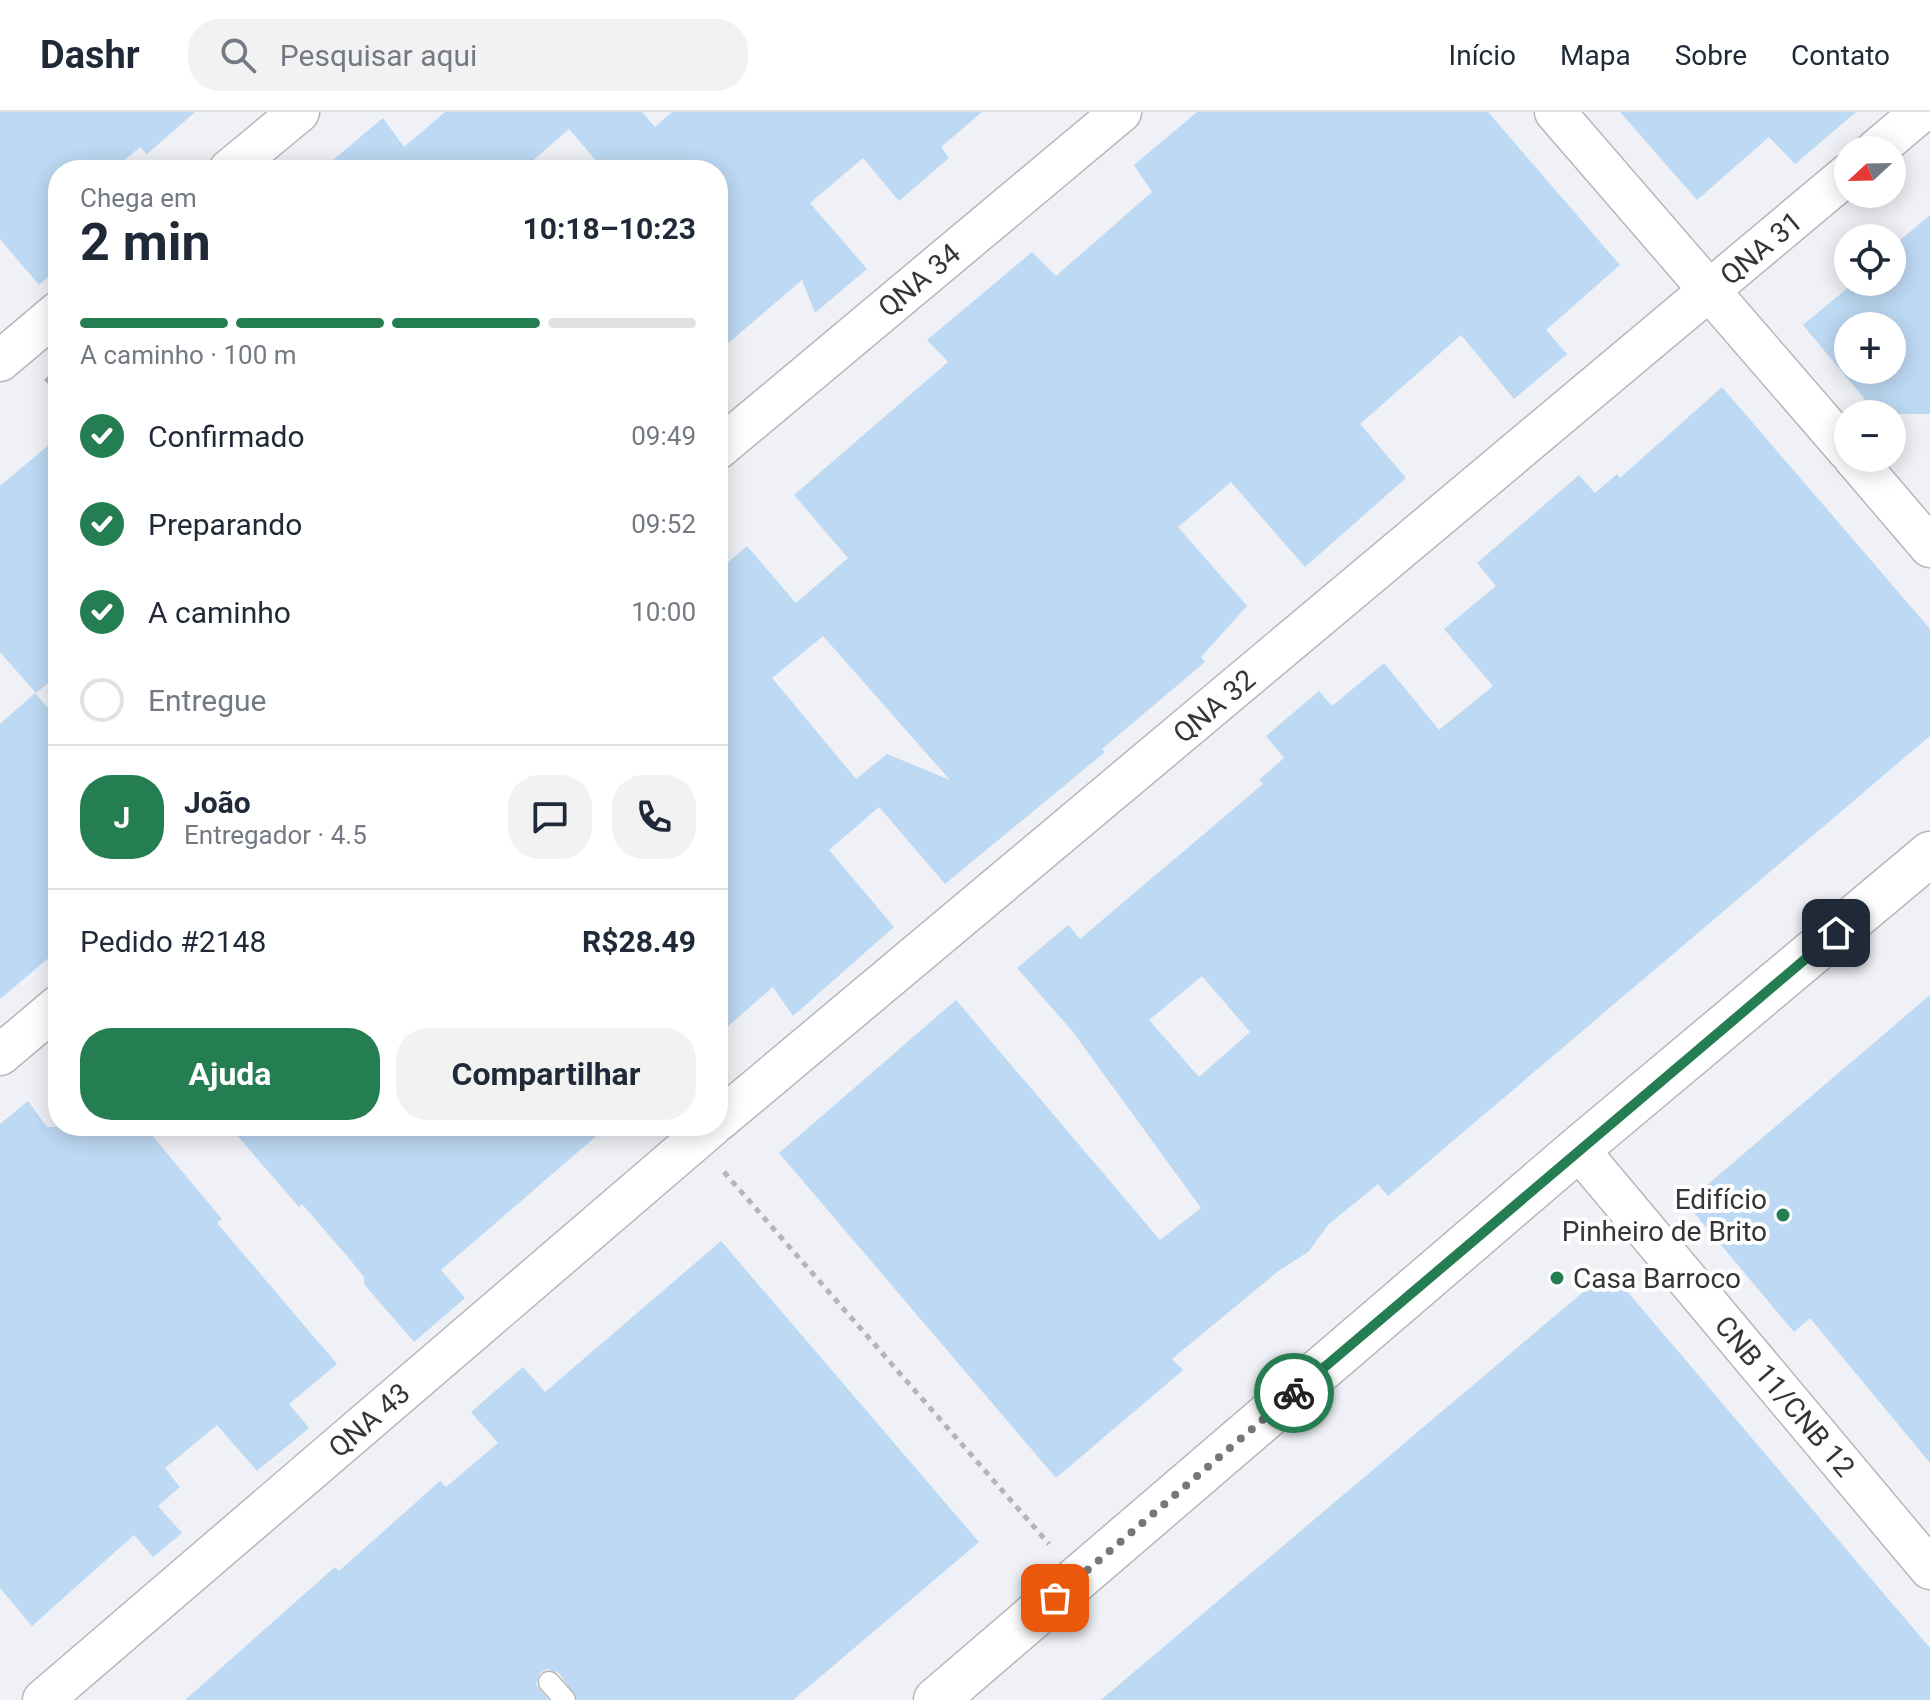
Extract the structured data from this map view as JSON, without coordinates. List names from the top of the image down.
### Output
{
  "streets": {
    "street": [
      "QNA 31",
      "QNA 34",
      "QNA 32",
      "CNB 11/CNB 12",
      "QNA 43"
    ]
  },
  "crossings": [
    ["QNA 31", "QNA 32"]
  ],
  "places": ["Edifício Pinheiro de Brito", "Casa Barroco"],
  "north": "left",
  "page": {
    "header": "Dashr",
    "search": "Pesquisar aqui",
    "nav": [
      "Início",
      "Mapa",
      "Sobre",
      "Contato"
    ],
    "map_buttons": ["+", "−"],
    "heading": ["2 min", "Chega em", "10:18–10:23"],
    "panel": [
      "João",
      "Entregador · 4.5",
      "Pedido #2148",
      "R$28.49"
    ],
    "bar": "A caminho · 100 m",
    "list": [
      ["Confirmado", "09:49"],
      ["Preparando", "09:52"],
      ["A caminho", "10:00"],
      "Entregue"
    ],
    "round": "J",
    "buttons": ["Ajuda", "Compartilhar"]
  }
}
